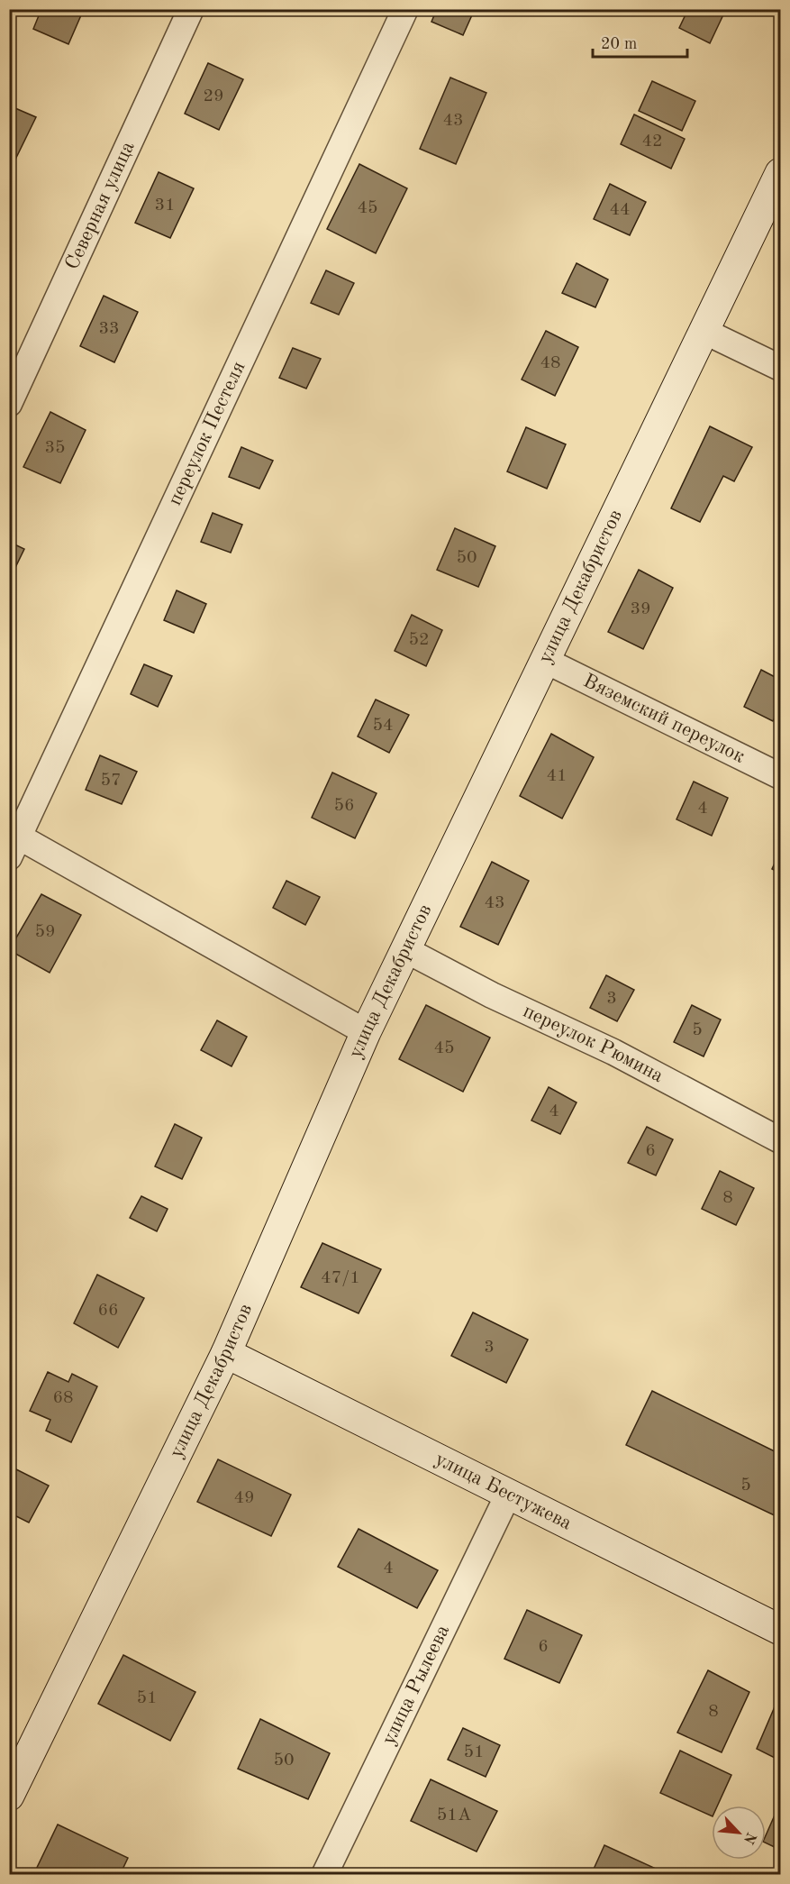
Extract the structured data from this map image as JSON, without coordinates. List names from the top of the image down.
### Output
{
  "streets": {
    "street": [
      "Северная улица",
      "переулок Пестеля",
      "улица Декабристов",
      "Вяземский переулок",
      "переулок Рюмина",
      "улица Бестужева",
      "улица Рылеева"
    ]
  },
  "crossings": [
    ["улица Декабристов", "Вяземский переулок"],
    ["улица Декабристов", "переулок Рюмина"],
    ["улица Декабристов", "улица Бестужева"],
    ["улица Бестужева", "улица Рылеева"]
  ],
  "house_numbers": [
    "29",
    "43",
    "42",
    "31",
    "45",
    "44",
    "33",
    "48",
    "35",
    "50",
    "39",
    "52",
    "54",
    "41",
    "57",
    "56",
    "4",
    "43",
    "59",
    "3",
    "5",
    "45",
    "4",
    "6",
    "8",
    "47/1",
    "66",
    "3",
    "68",
    "5",
    "49",
    "4",
    "6",
    "51",
    "8",
    "51",
    "50",
    "51А"
  ],
  "scale_bar": "20 m",
  "north": "bottom right"
}
